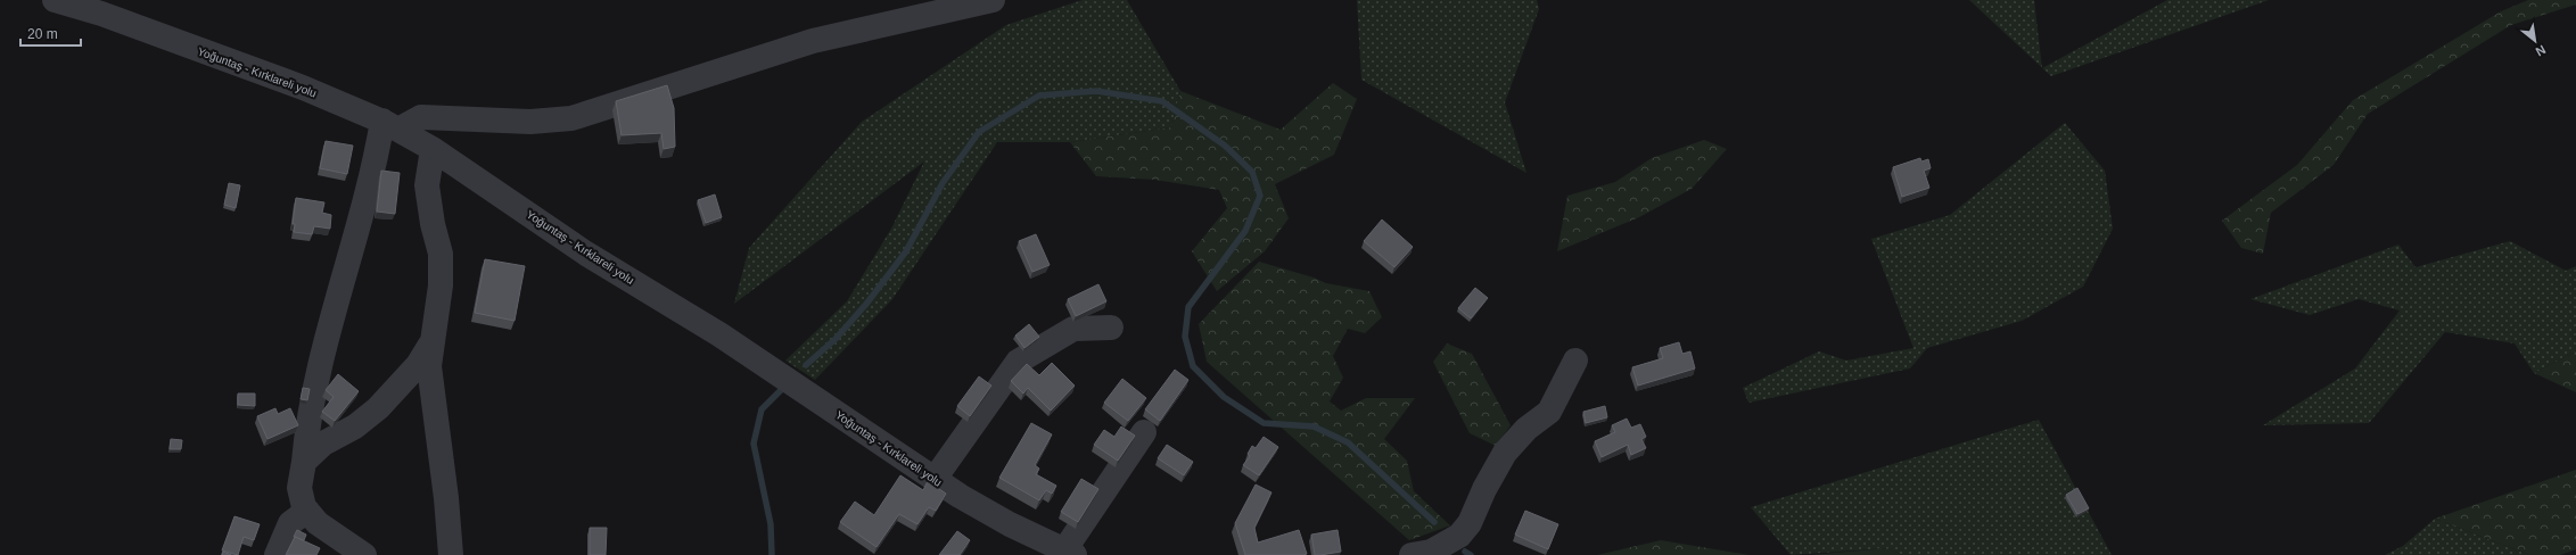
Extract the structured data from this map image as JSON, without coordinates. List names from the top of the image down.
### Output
{
  "streets": {
    "street": ["Yoğuntaş - Kırklareli yolu"]
  },
  "scale_bar": "20 m",
  "north": "bottom right"
}
